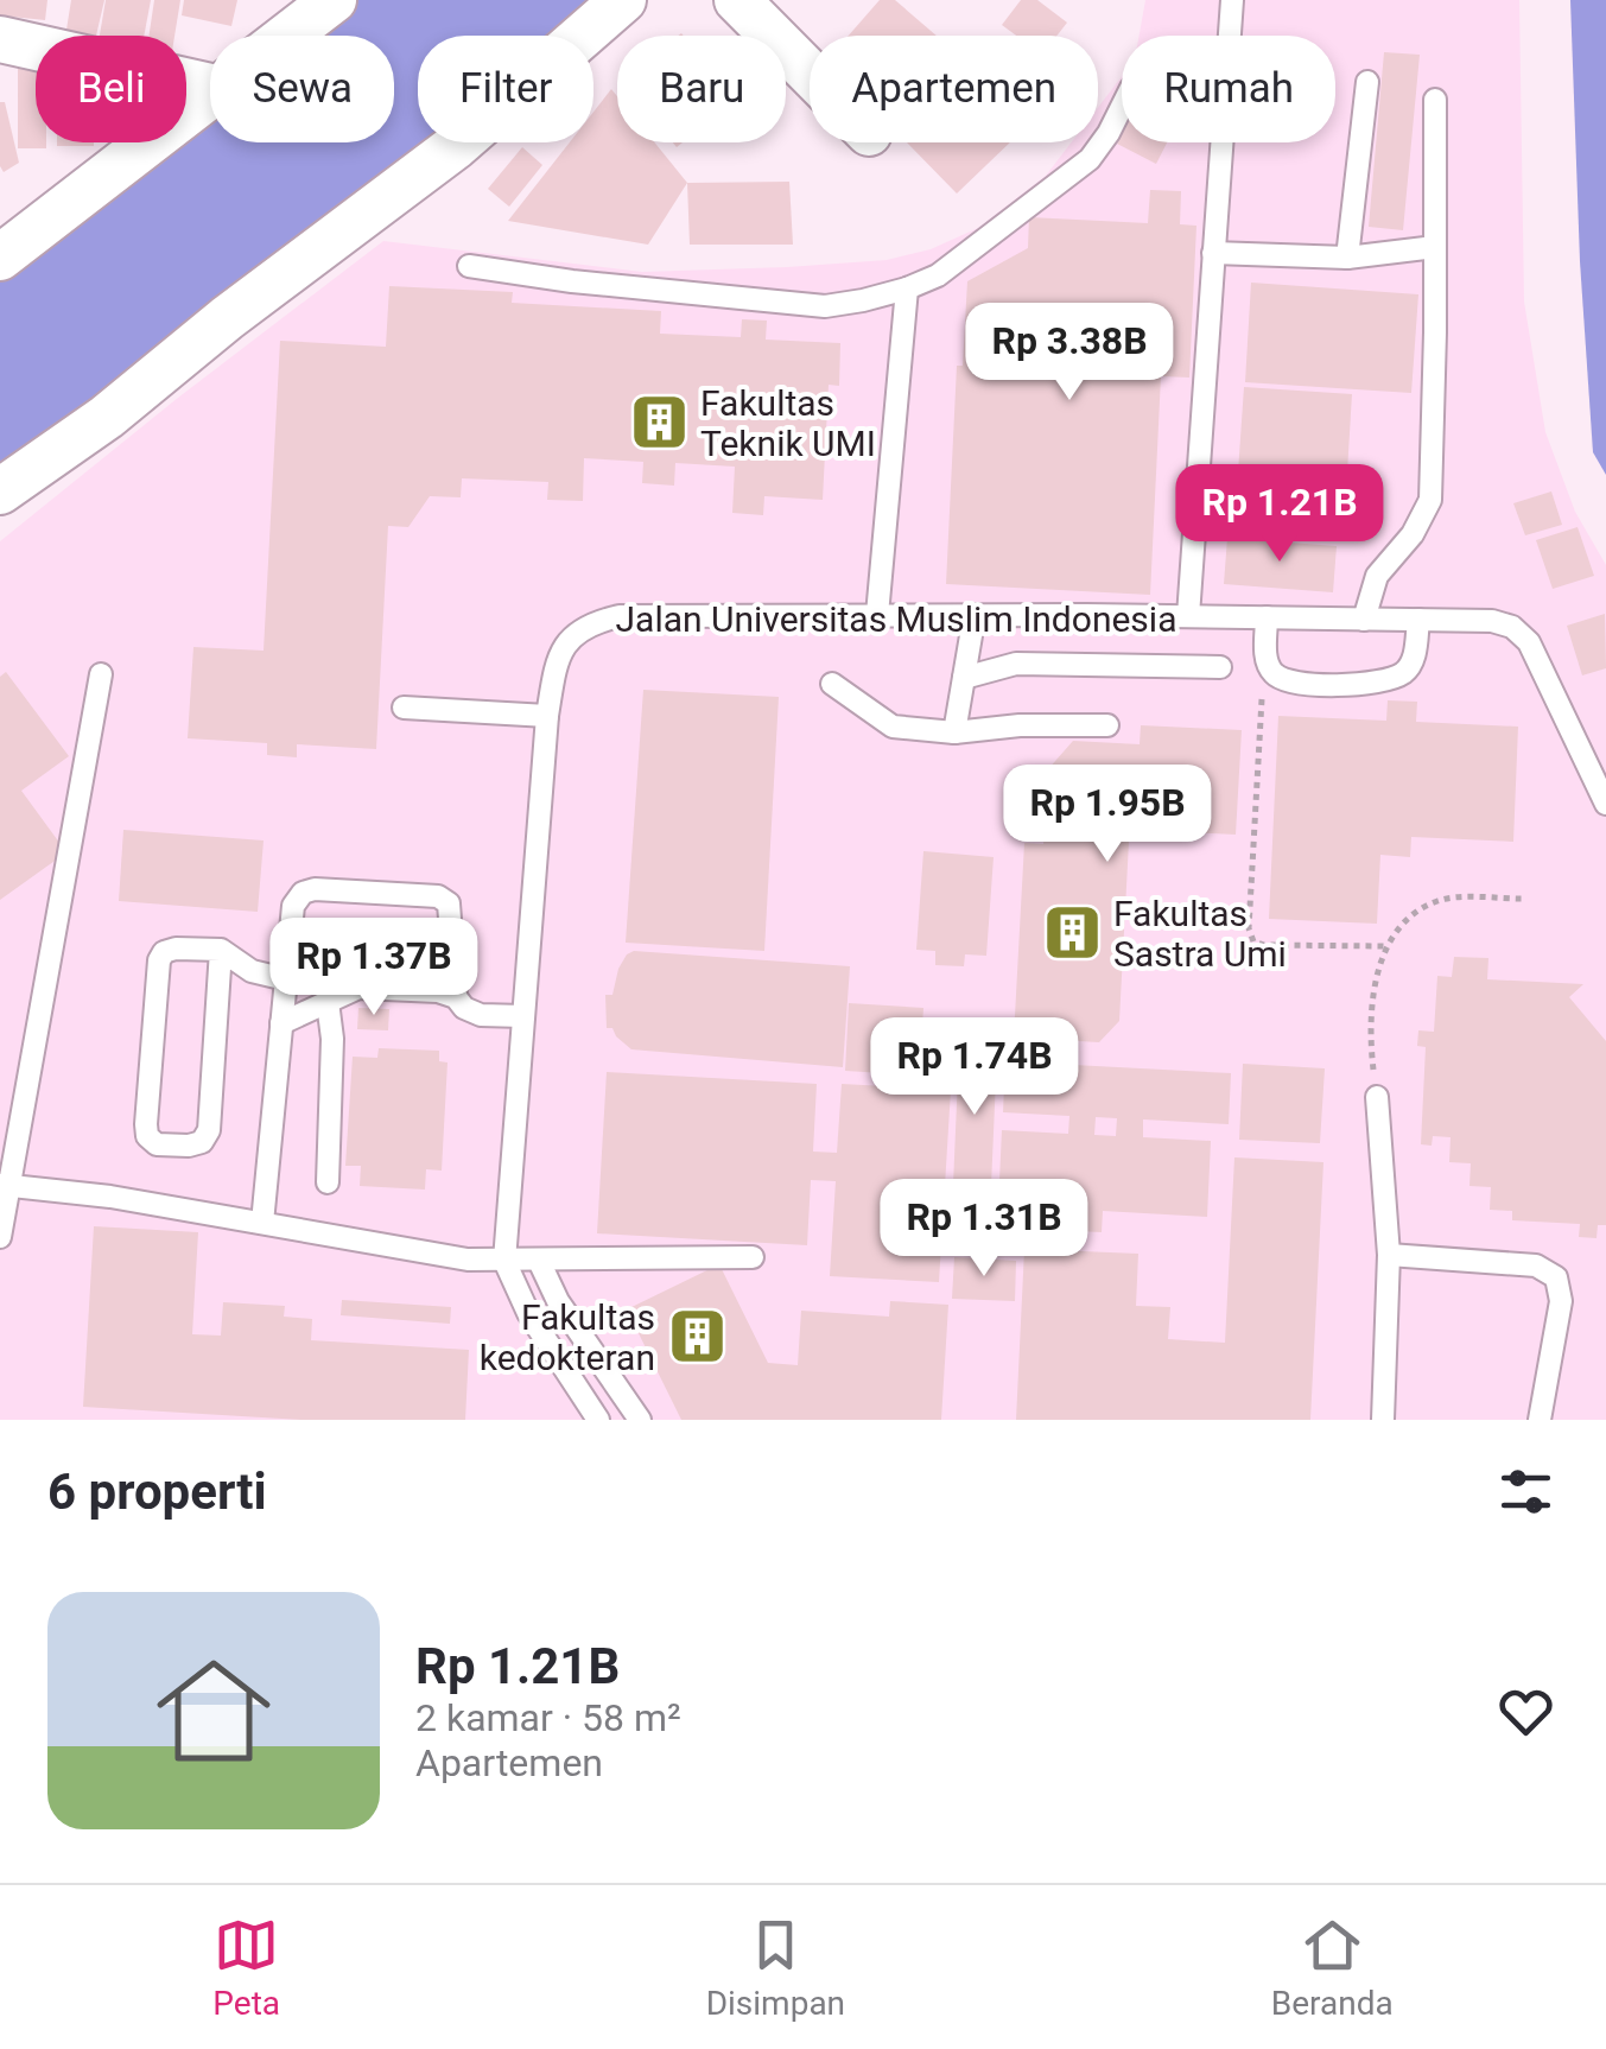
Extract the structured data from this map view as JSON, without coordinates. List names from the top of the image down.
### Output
{
  "streets": {
    "lane": ["Jalan Universitas Muslim Indonesia"]
  },
  "places": {
    "building": ["Fakultas Teknik UMI", "Fakultas Sastra Umi", "Fakultas kedokteran"]
  },
  "page": {
    "chip": [
      "Beli",
      "Sewa",
      "Filter",
      "Baru",
      "Apartemen",
      "Rumah"
    ],
    "price": [
      "Rp 3.38B",
      "Rp 1.21B",
      "Rp 1.95B",
      "Rp 1.37B",
      "Rp 1.74B",
      "Rp 1.31B"
    ],
    "heading": "6 properti",
    "list": [
      {
        "name": "Rp 1.21B",
        "note": "2 kamar · 58 m² · Apartemen"
      }
    ],
    "tabs": ["Peta", "Disimpan", "Beranda"]
  }
}
